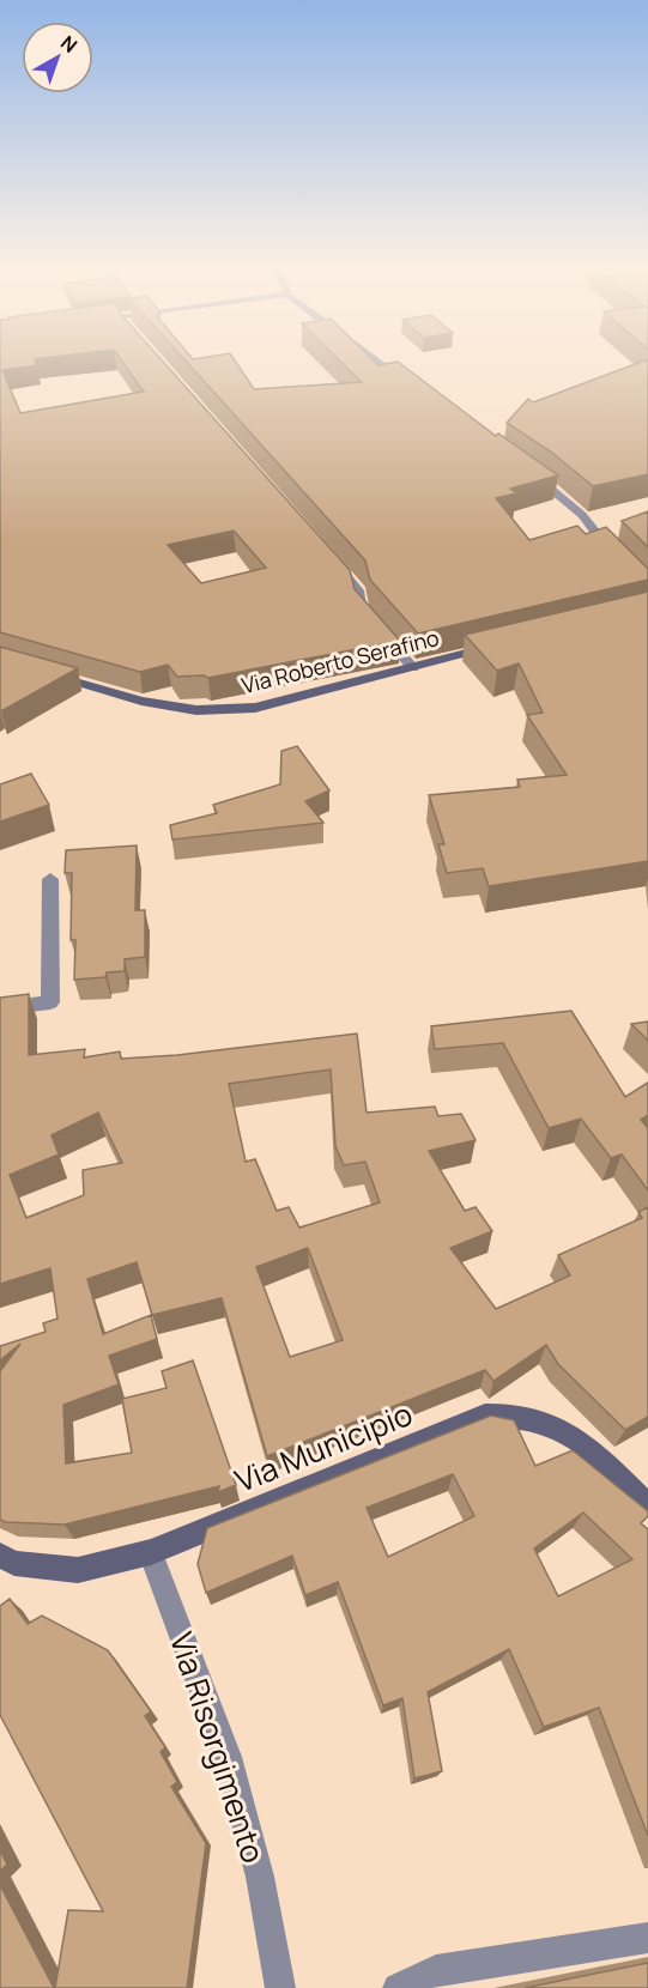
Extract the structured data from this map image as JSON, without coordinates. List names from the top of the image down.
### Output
{
  "streets": {
    "main road": ["Via Roberto Serafino", "Via Municipio"],
    "street": ["Via Risorgimento"]
  },
  "crossings": [
    ["Via Municipio", "Via Risorgimento"]
  ],
  "north": "top right"
}
